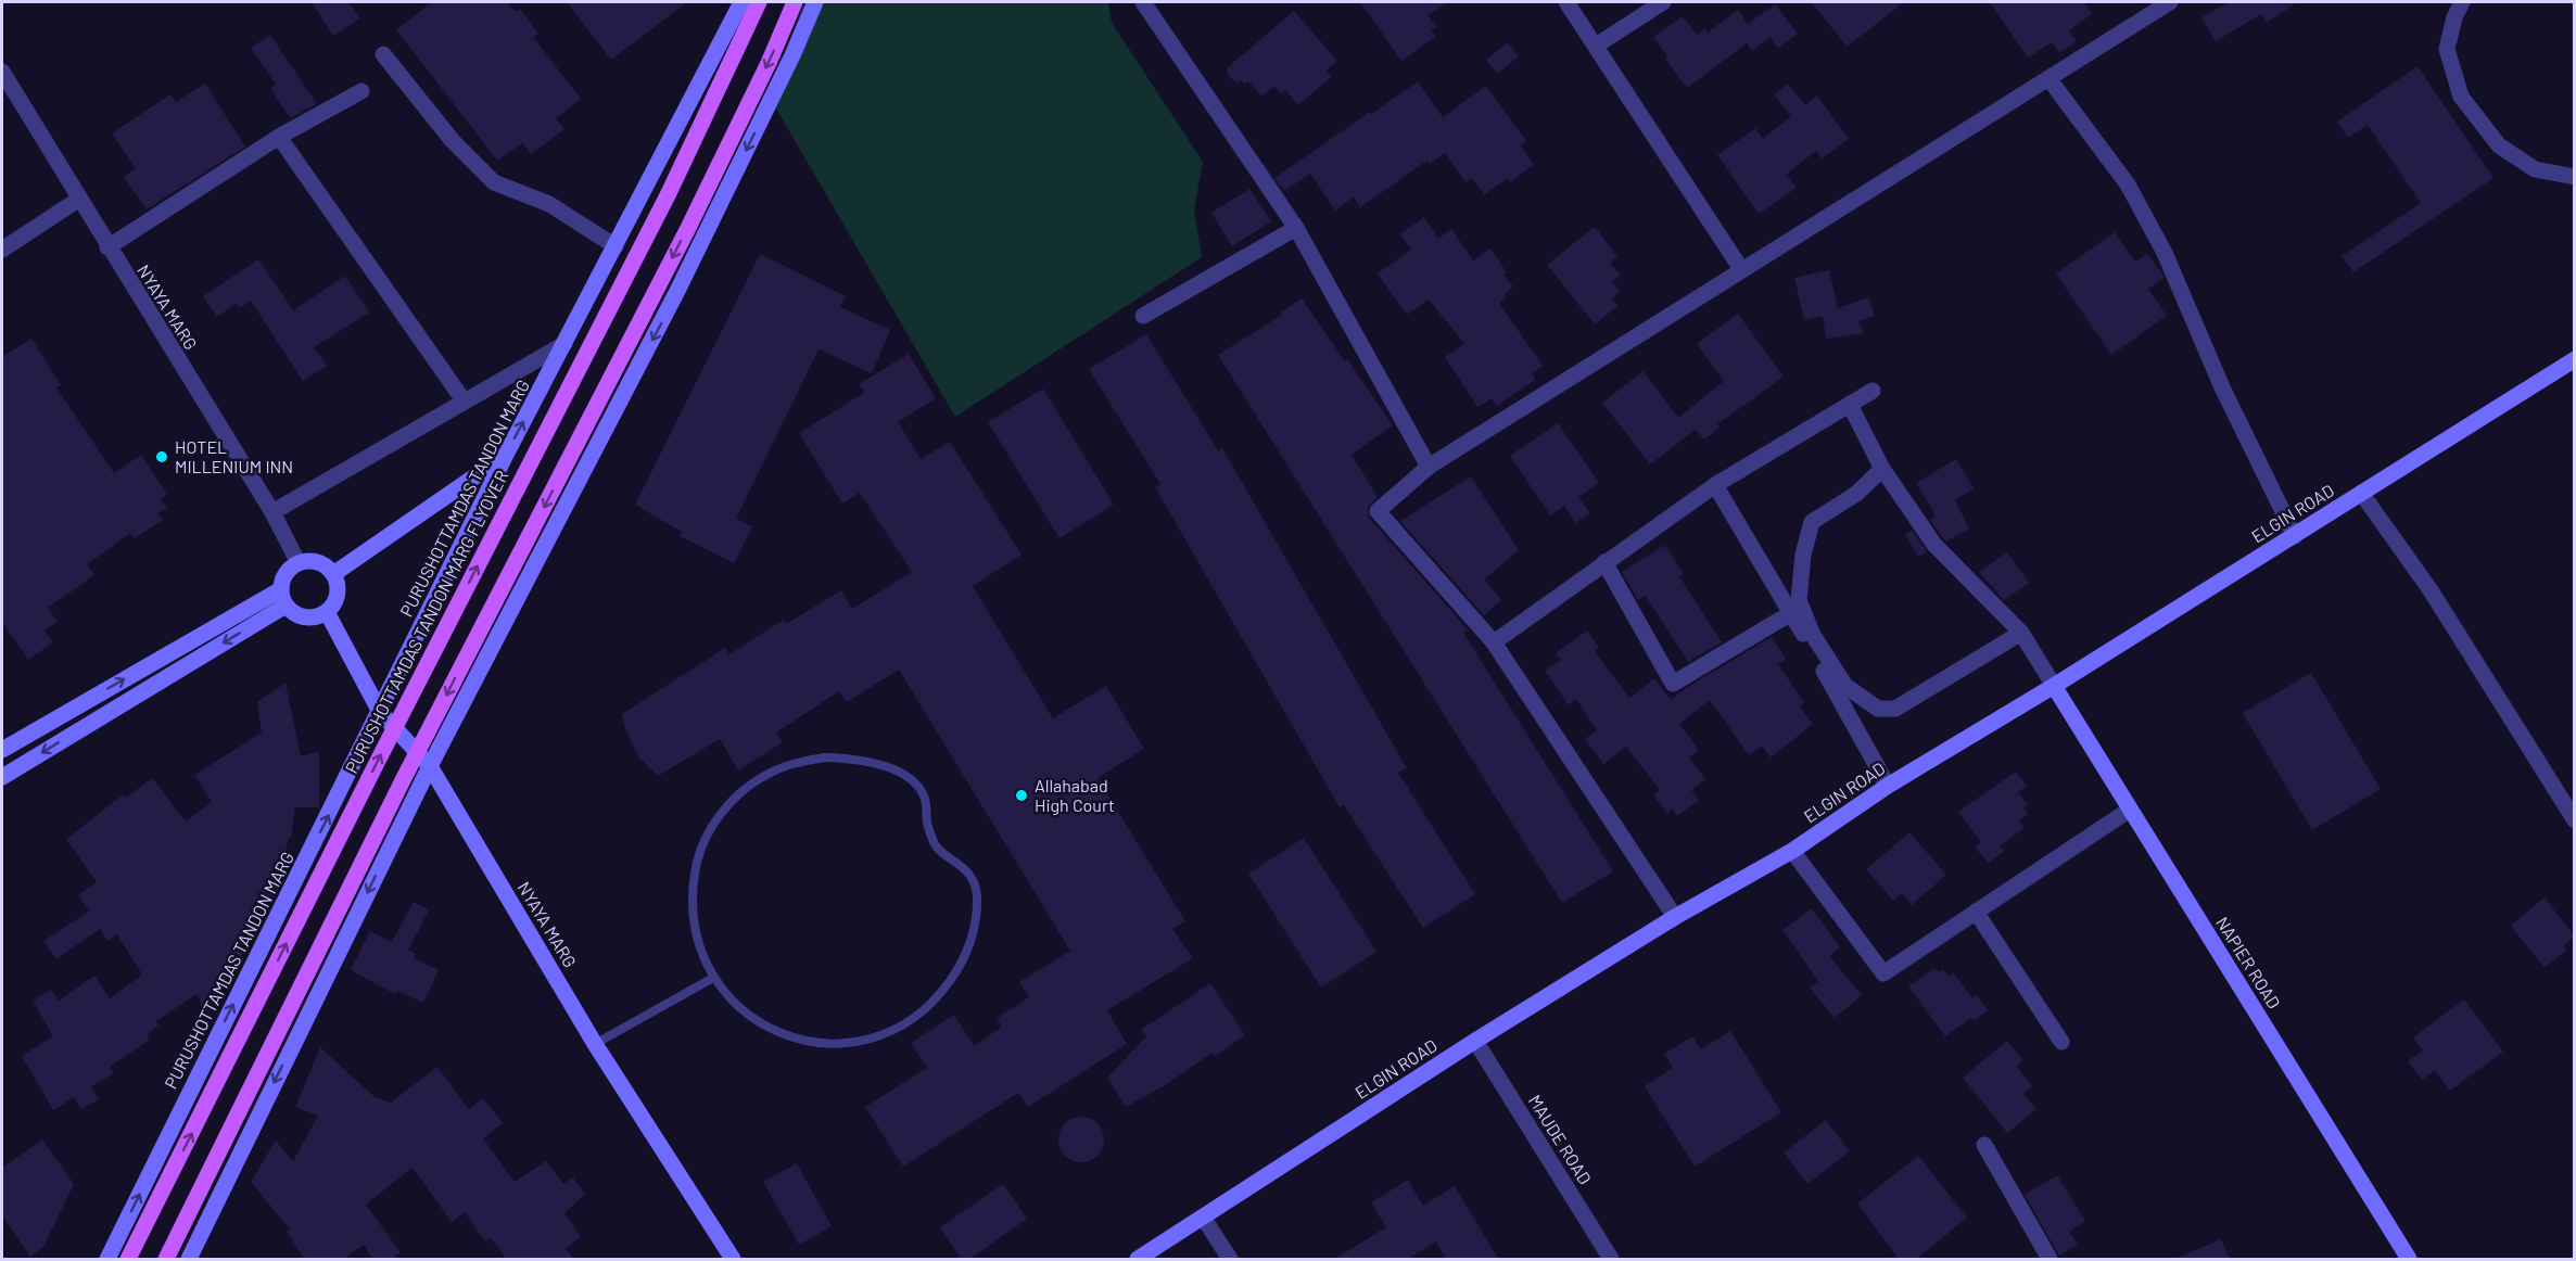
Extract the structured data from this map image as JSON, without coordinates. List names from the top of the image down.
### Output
{
  "streets": {
    "main road": ["PURUSHOTTAMDAS TANDON MARG FLYOVER"],
    "street": [
      "NYAYA MARG",
      "PURUSHOTTAMDAS TANDON MARG",
      "ELGIN ROAD",
      "NAPIER ROAD",
      "MAUDE ROAD"
    ]
  },
  "crossings": [
    ["NYAYA MARG", "PURUSHOTTAMDAS TANDON MARG"],
    ["ELGIN ROAD", "NAPIER ROAD"],
    ["ELGIN ROAD", "MAUDE ROAD"]
  ],
  "places": ["HOTEL MILLENIUM INN", "Allahabad High Court"]
}
